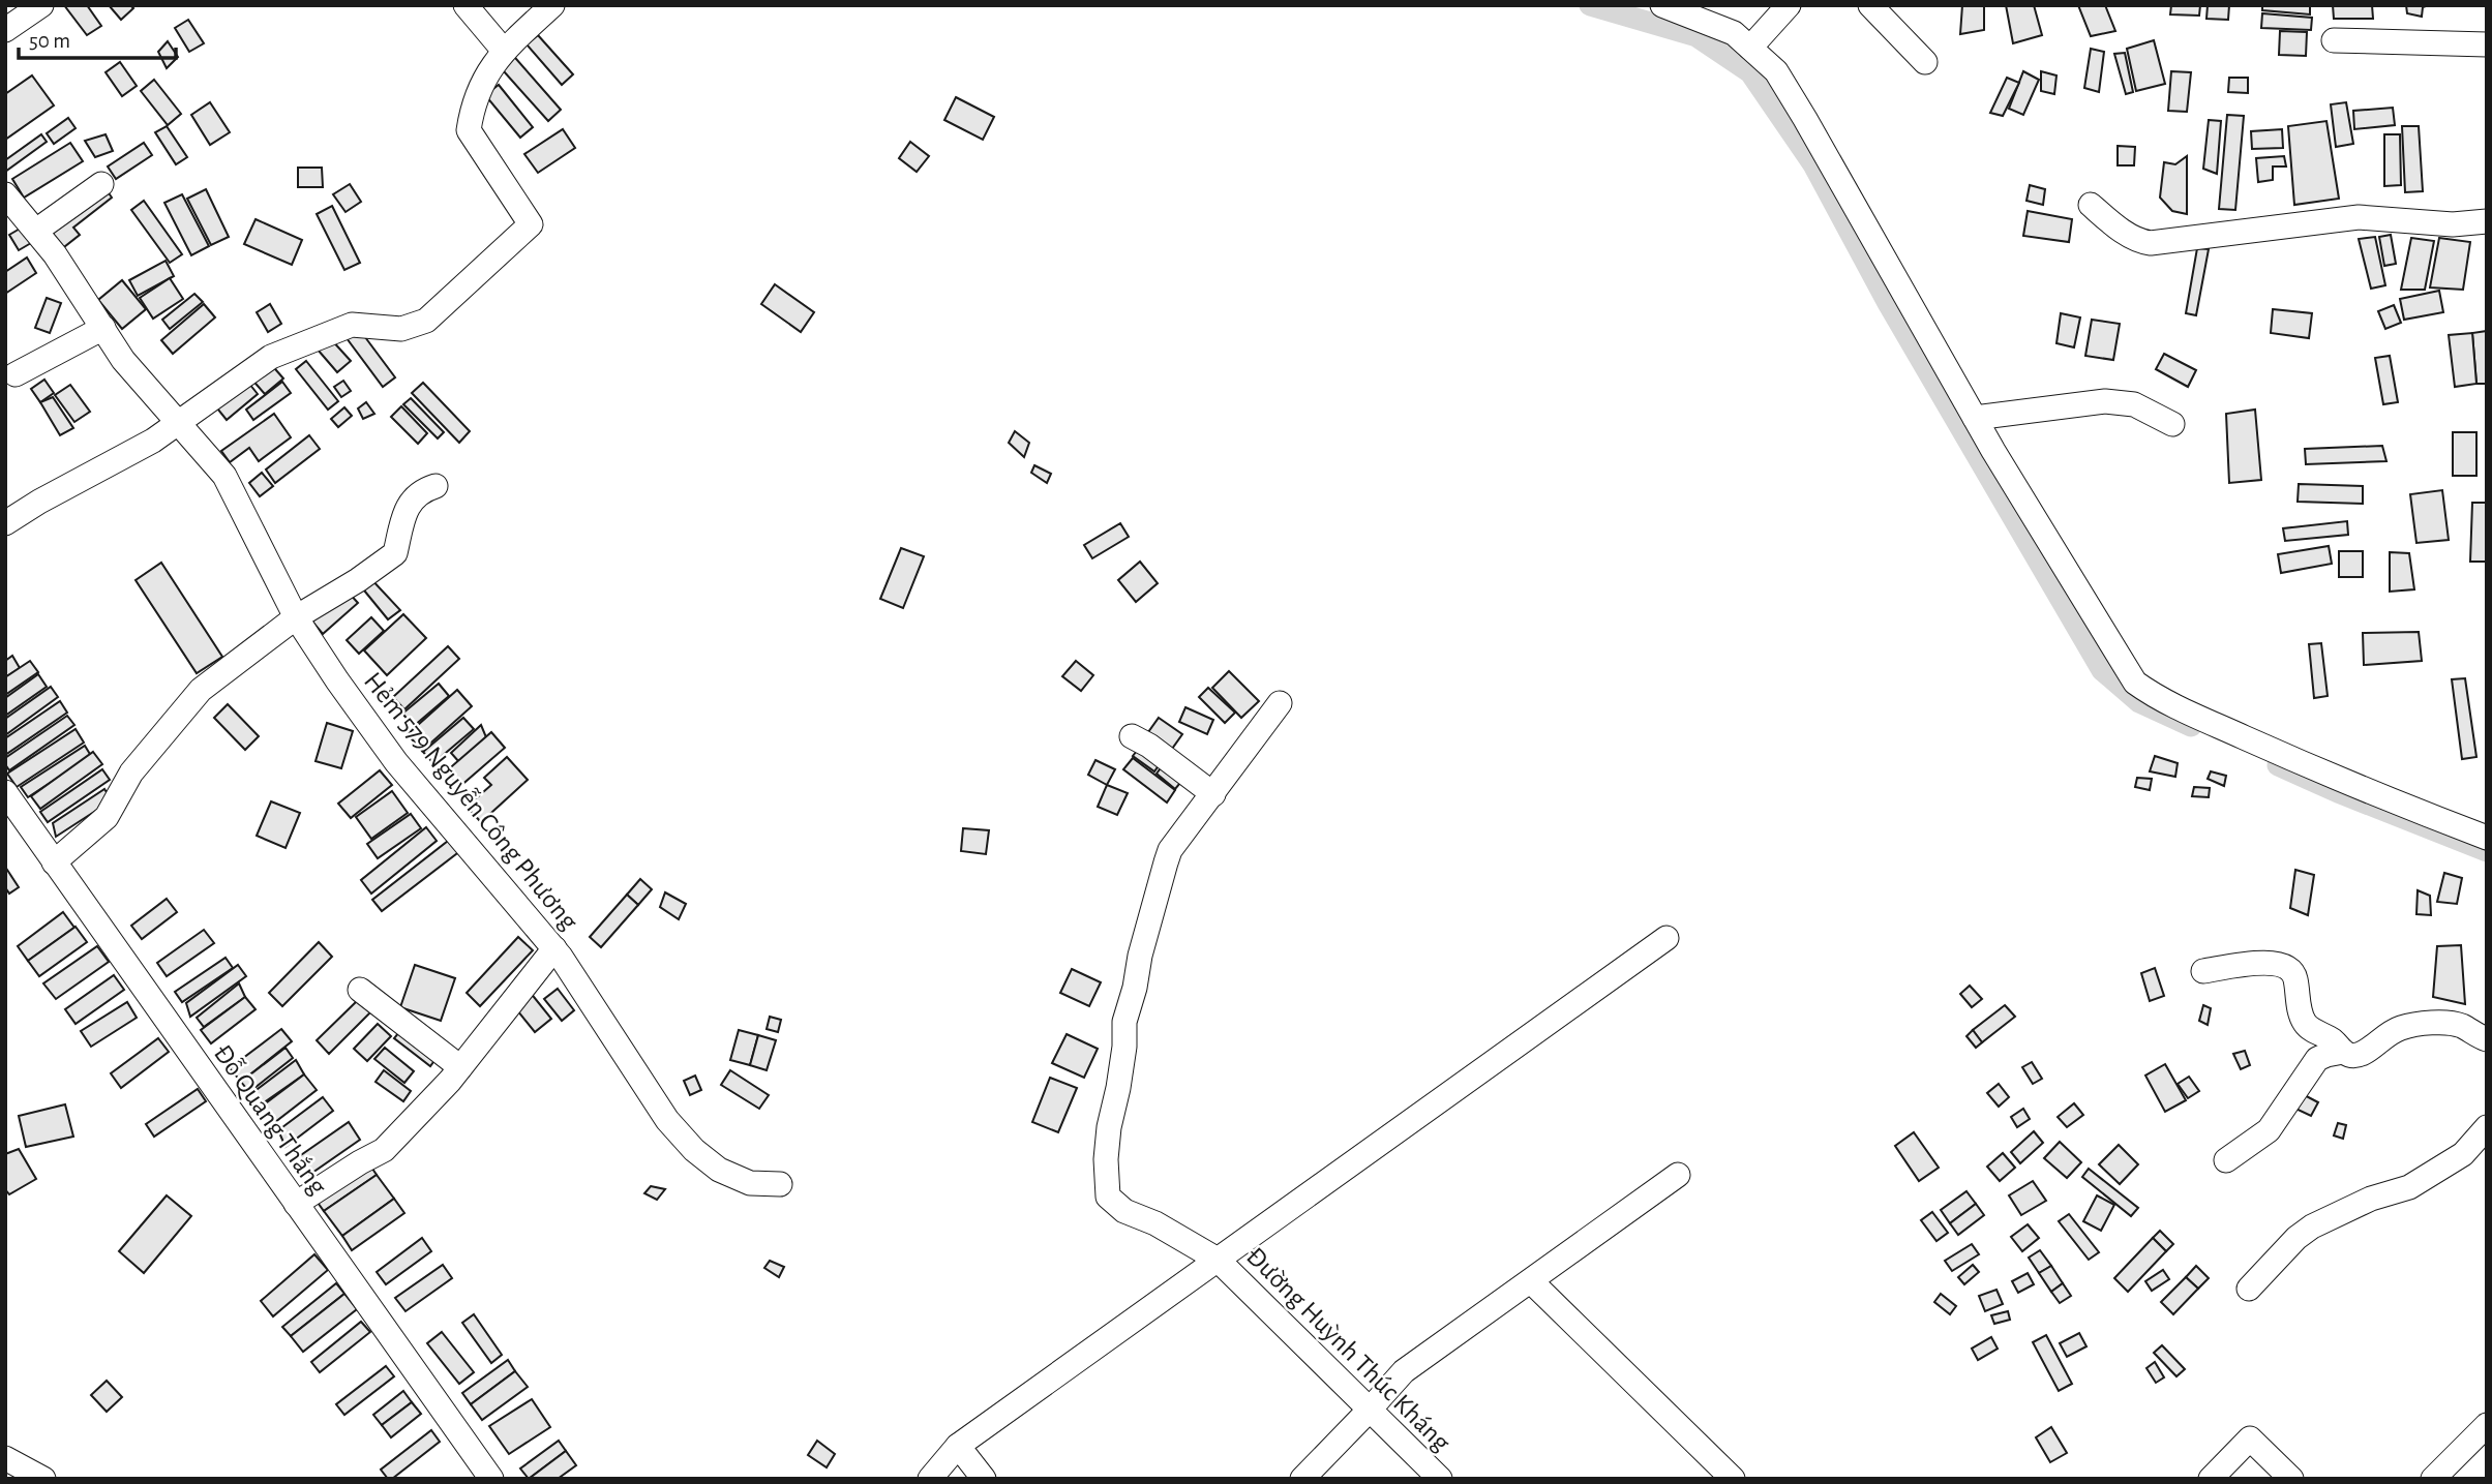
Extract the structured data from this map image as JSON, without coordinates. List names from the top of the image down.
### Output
{
  "streets": {
    "street": ["Hẻm 579 Nguyễn Công Phương", "Đỗ Quang Thắng", "Đường Huỳnh Thúc Kháng"]
  },
  "scale_bar": "50 m"
}
